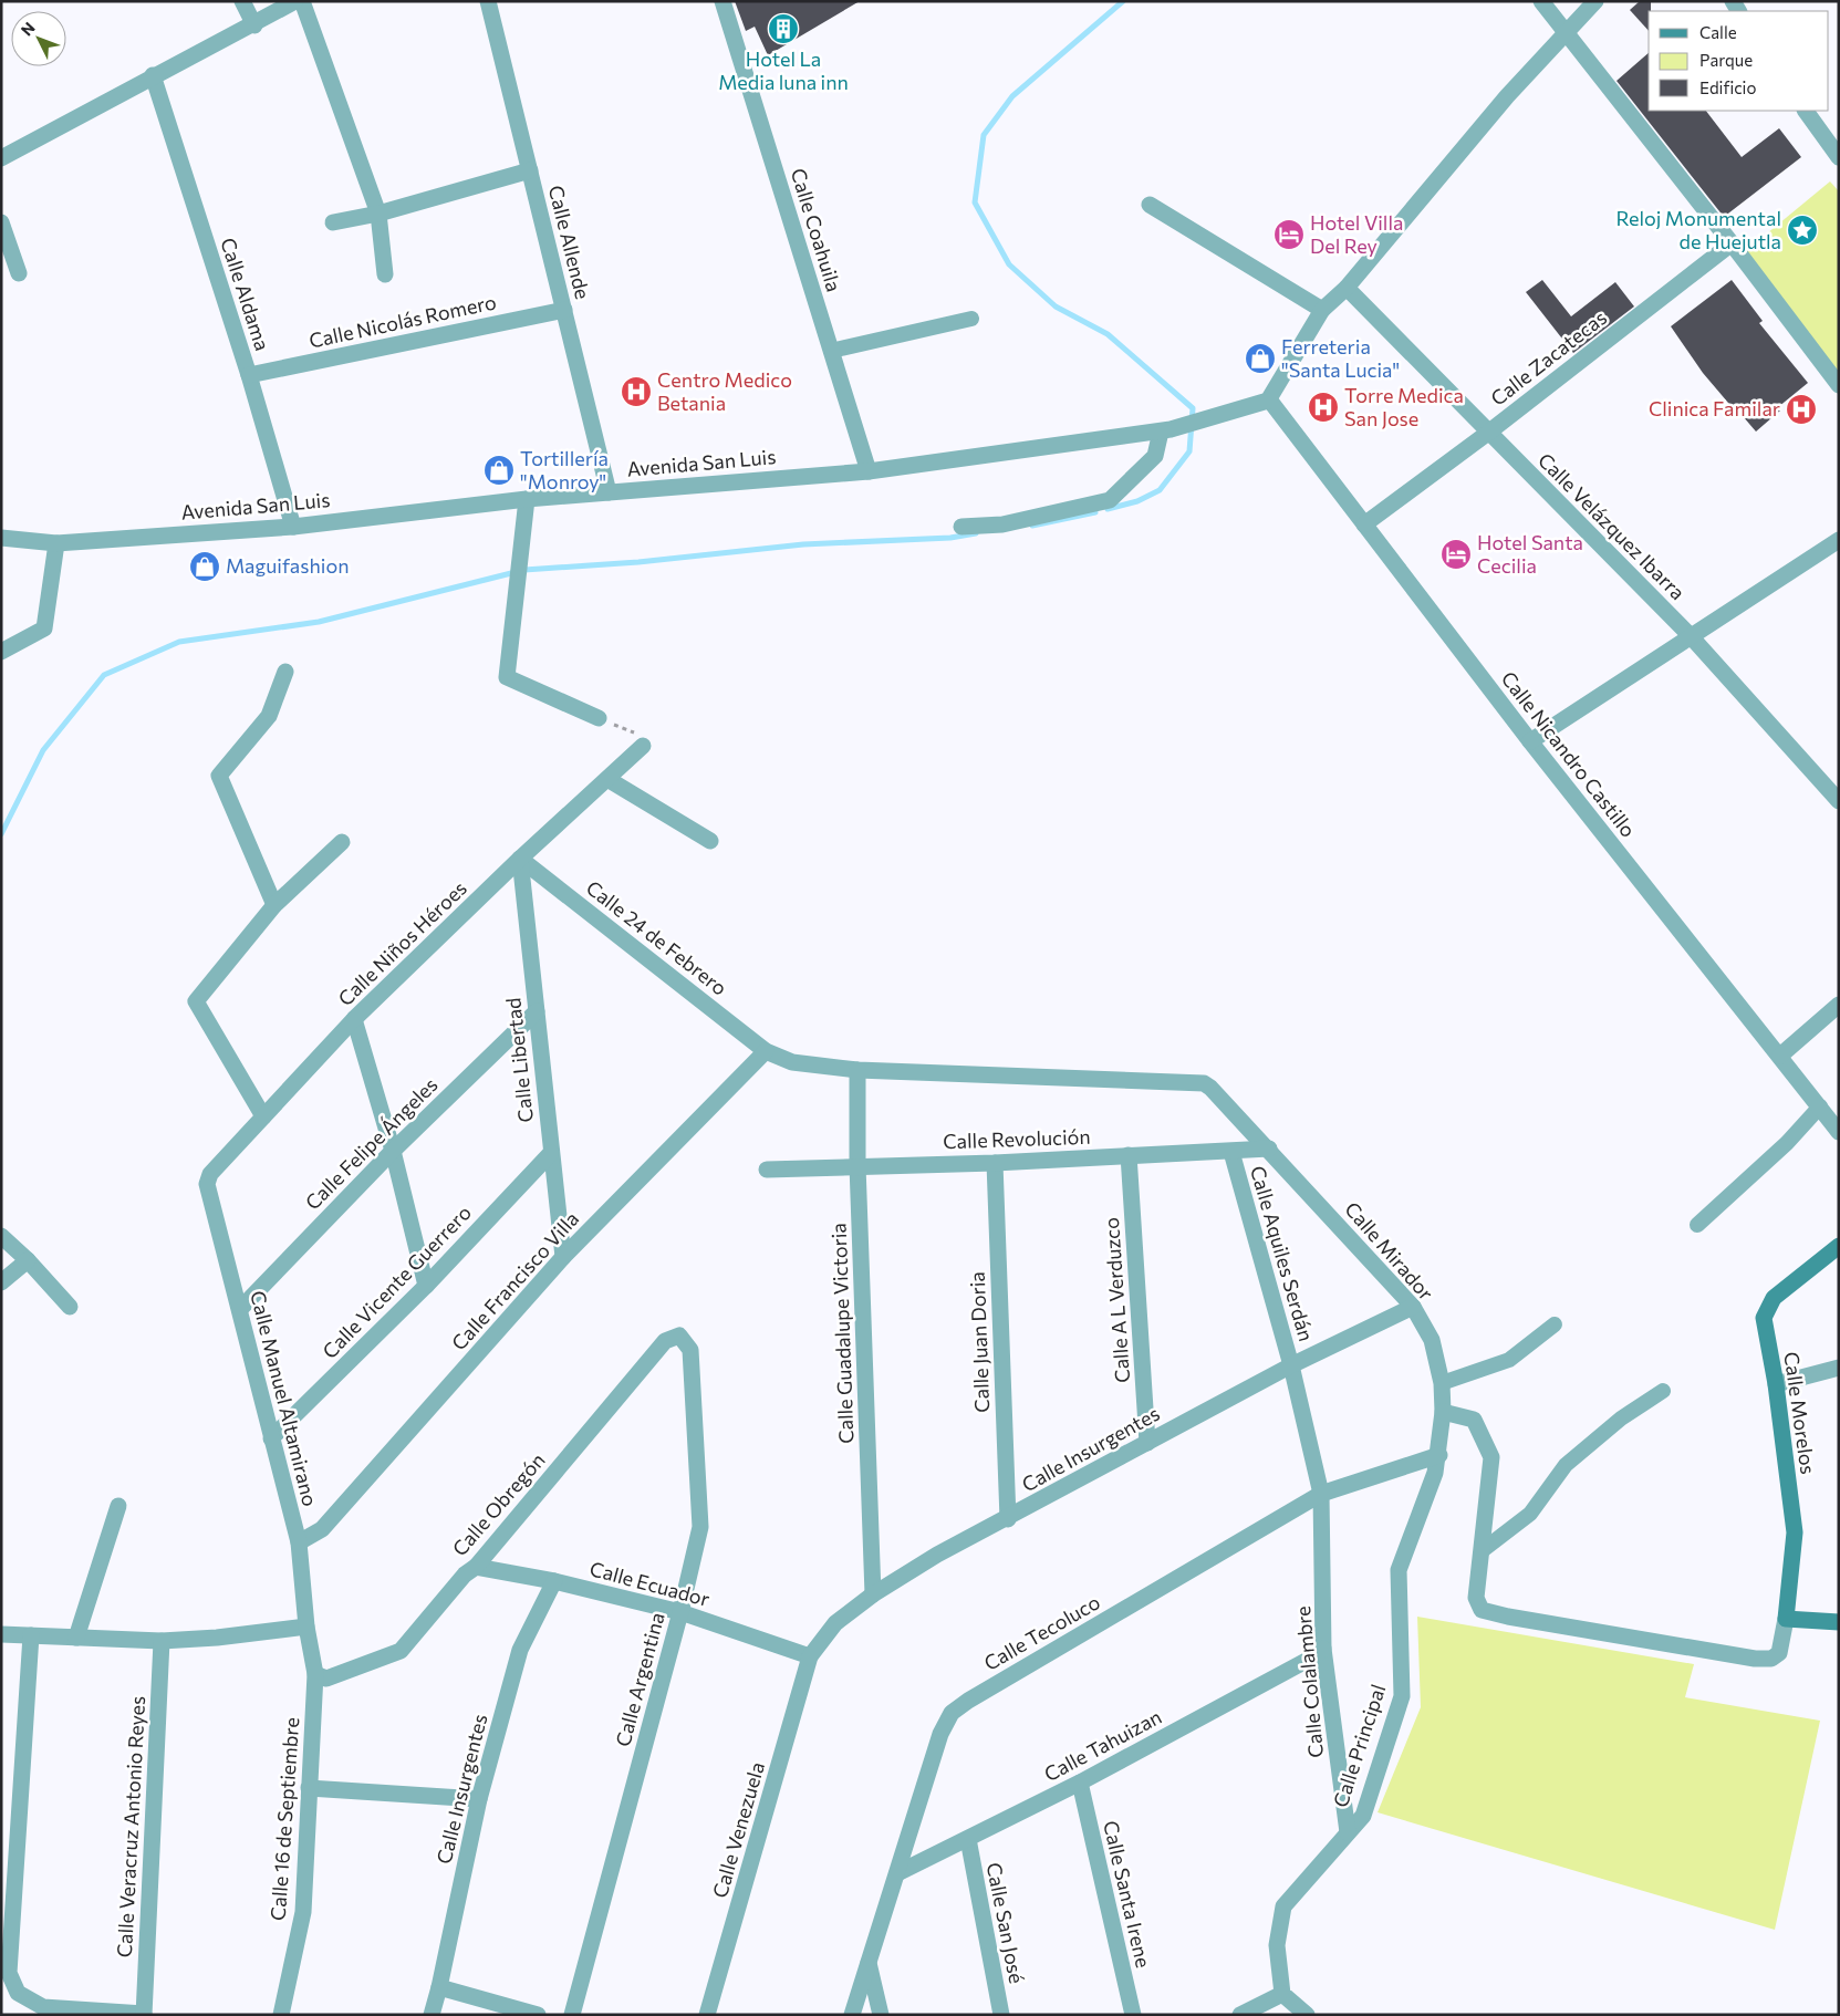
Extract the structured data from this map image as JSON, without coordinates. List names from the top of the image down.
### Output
{
  "streets": {
    "main road": ["Calle Morelos"],
    "street": [
      "Calle Coahuila",
      "Calle Allende",
      "Calle Aldama",
      "Calle Nicolás Romero",
      "Calle Zacatecas",
      "Avenida San Luis",
      "Calle Velázquez Ibarra",
      "Calle Nicandro Castillo",
      "Calle 24 de Febrero",
      "Calle Niños Héroes",
      "Calle Libertad",
      "Calle Revolución",
      "Calle Felipe Ángeles",
      "Calle Mirador",
      "Calle Aquiles Serdán",
      "Calle Francisco Villa",
      "Calle Vicente Guerrero",
      "Calle A L Verduzco",
      "Calle Guadalupe Victoria",
      "Calle Juan Doria",
      "Calle Manuel Altamirano",
      "Calle Insurgentes",
      "Calle Obregón",
      "Calle Ecuador",
      "Calle Tecoluco",
      "Calle Argentina",
      "Calle Colalambre",
      "Calle Tahuizan",
      "Calle Principal",
      "Calle 16 de Septiembre",
      "Calle Veracruz Antonio Reyes",
      "Calle Venezuela",
      "Calle Santa Irene",
      "Calle San José"
    ]
  },
  "crossings": [
    ["Calle Coahuila", "Avenida San Luis"],
    ["Calle Allende", "Calle Nicolás Romero"],
    ["Calle Allende", "Avenida San Luis"],
    ["Calle Aldama", "Calle Nicolás Romero"],
    ["Calle Aldama", "Avenida San Luis"],
    ["Calle Zacatecas", "Calle Velázquez Ibarra"],
    ["Calle Zacatecas", "Calle Nicandro Castillo"],
    ["Avenida San Luis", "Calle Nicandro Castillo"],
    ["Calle 24 de Febrero", "Calle Niños Héroes"],
    ["Calle 24 de Febrero", "Calle Libertad"],
    ["Calle 24 de Febrero", "Calle Mirador"],
    ["Calle 24 de Febrero", "Calle Francisco Villa"],
    ["Calle 24 de Febrero", "Calle Guadalupe Victoria"],
    ["Calle Niños Héroes", "Calle Libertad"],
    ["Calle Niños Héroes", "Calle Manuel Altamirano"],
    ["Calle Libertad", "Calle Felipe Ángeles"],
    ["Calle Libertad", "Calle Francisco Villa"],
    ["Calle Libertad", "Calle Vicente Guerrero"],
    ["Calle Revolución", "Calle Mirador"],
    ["Calle Revolución", "Calle Aquiles Serdán"],
    ["Calle Revolución", "Calle A L Verduzco"],
    ["Calle Revolución", "Calle Guadalupe Victoria"],
    ["Calle Revolución", "Calle Juan Doria"],
    ["Calle Felipe Ángeles", "Calle Manuel Altamirano"],
    ["Calle Mirador", "Calle Insurgentes"],
    ["Calle Mirador", "Calle Tecoluco"],
    ["Calle Mirador", "Calle Principal"],
    ["Calle Aquiles Serdán", "Calle Insurgentes"],
    ["Calle Aquiles Serdán", "Calle Tecoluco"],
    ["Calle Aquiles Serdán", "Calle Colalambre"],
    ["Calle Francisco Villa", "Calle Manuel Altamirano"],
    ["Calle Vicente Guerrero", "Calle Manuel Altamirano"],
    ["Calle A L Verduzco", "Calle Insurgentes"],
    ["Calle Guadalupe Victoria", "Calle Insurgentes"],
    ["Calle Juan Doria", "Calle Insurgentes"],
    ["Calle Manuel Altamirano", "Calle 16 de Septiembre"],
    ["Calle Insurgentes", "Calle Ecuador"],
    ["Calle Insurgentes", "Calle Venezuela"],
    ["Calle Obregón", "Calle Ecuador"],
    ["Calle Obregón", "Calle Argentina"],
    ["Calle Obregón", "Calle 16 de Septiembre"],
    ["Calle Ecuador", "Calle Argentina"],
    ["Calle Ecuador", "Calle Venezuela"],
    ["Calle Tecoluco", "Calle Colalambre"],
    ["Calle Tecoluco", "Calle Tahuizan"],
    ["Calle Colalambre", "Calle Tahuizan"],
    ["Calle Colalambre", "Calle Principal"],
    ["Calle Tahuizan", "Calle Santa Irene"],
    ["Calle Tahuizan", "Calle San José"]
  ],
  "places": {
    "building": ["Hotel La Media luna inn"],
    "place": ["Reloj Monumental de Huejutla"],
    "hotel": ["Hotel Villa Del Rey", "Hotel Santa Cecilia"],
    "shop": ["Ferreteria \"Santa Lucia\"", "Tortillería \"Monroy\"", "Maguifashion"],
    "hospital": ["Centro Medico Betania", "Torre Medica San Jose", "Clinica Familar"]
  },
  "legend": ["Calle", "Parque", "Edificio"],
  "north": "top left"
}
